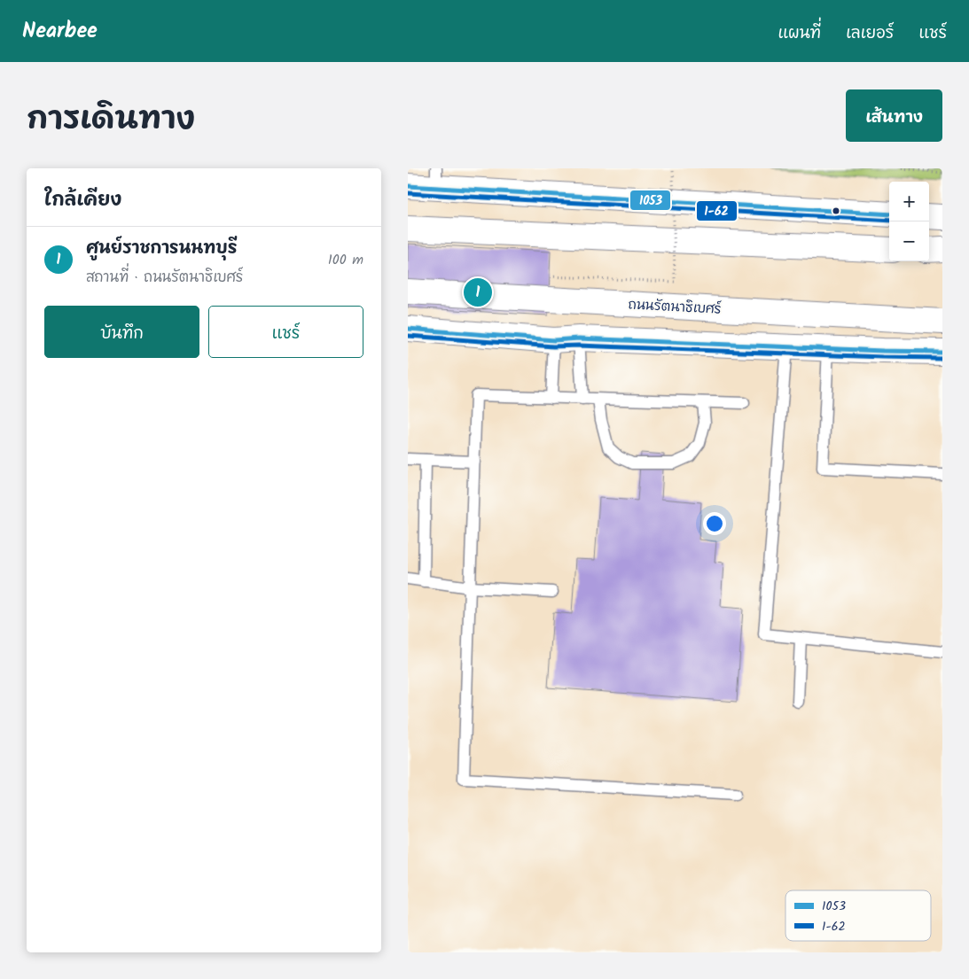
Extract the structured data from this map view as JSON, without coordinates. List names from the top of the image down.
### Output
{
  "streets": {
    "main road": ["ถนนรัตนาธิเบศร์"]
  },
  "lines": ["transit line 1053", "transit line 1-62"],
  "legend": ["1053", "1-62"],
  "page": {
    "header": "Nearbee",
    "nav": ["แผนที่", "เลเยอร์", "แชร์"],
    "title": "การเดินทาง",
    "buttons": [
      "เส้นทาง",
      ["บันทึก", "แชร์"]
    ],
    "heading": "ใกล้เคียง",
    "map_buttons": ["+", "−"],
    "list": [
      {
        "mark": "1",
        "name": "ศูนย์ราชการนนทบุรี",
        "note": "สถานที่ · ถนนรัตนาธิเบศร์",
        "value": "100 m"
      }
    ],
    "pins": "1"
  }
}
